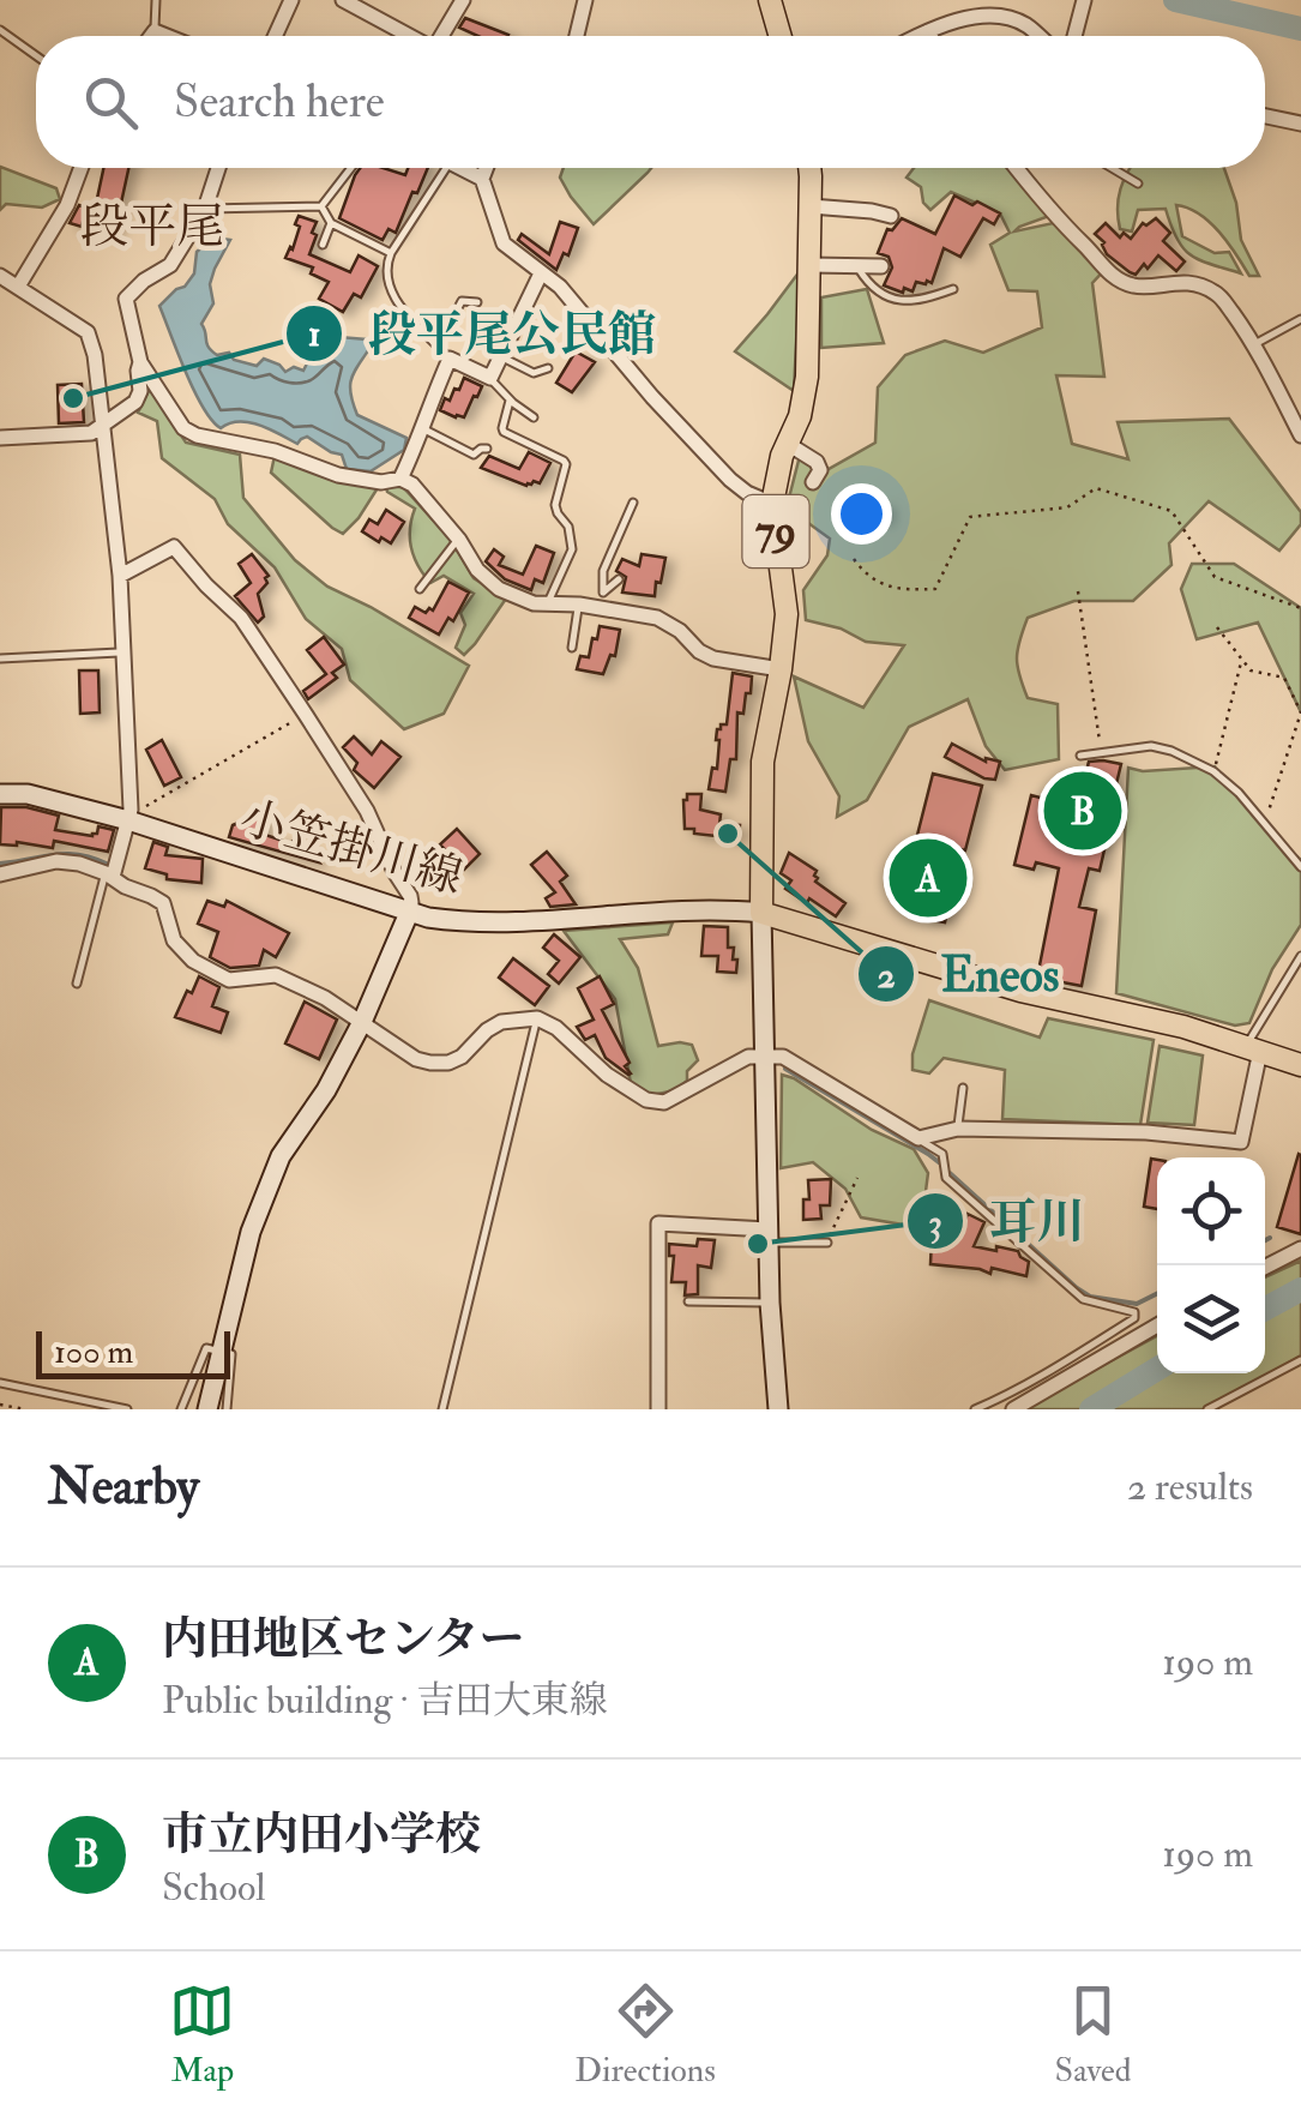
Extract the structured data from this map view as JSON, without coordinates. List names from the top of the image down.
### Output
{
  "streets": {
    "main road": ["79"],
    "street": ["小笠掛川線"]
  },
  "crossings": [
    ["79", "小笠掛川線"]
  ],
  "districts": ["段平尾"],
  "places": ["段平尾公民館", "Eneos", "耳川"],
  "scale_bar": "100 m",
  "page": {
    "search": "Search here",
    "pins": ["B", "A"],
    "scale": "100 m",
    "heading": ["Nearby", "2 results"],
    "list": [
      {
        "mark": "A",
        "name": "内田地区センター",
        "note": "Public building · 吉田大東線",
        "value": "190 m"
      },
      {
        "mark": "B",
        "name": "市立内田小学校",
        "note": "School",
        "value": "190 m"
      }
    ],
    "nav": ["Map", "Directions", "Saved"]
  }
}
